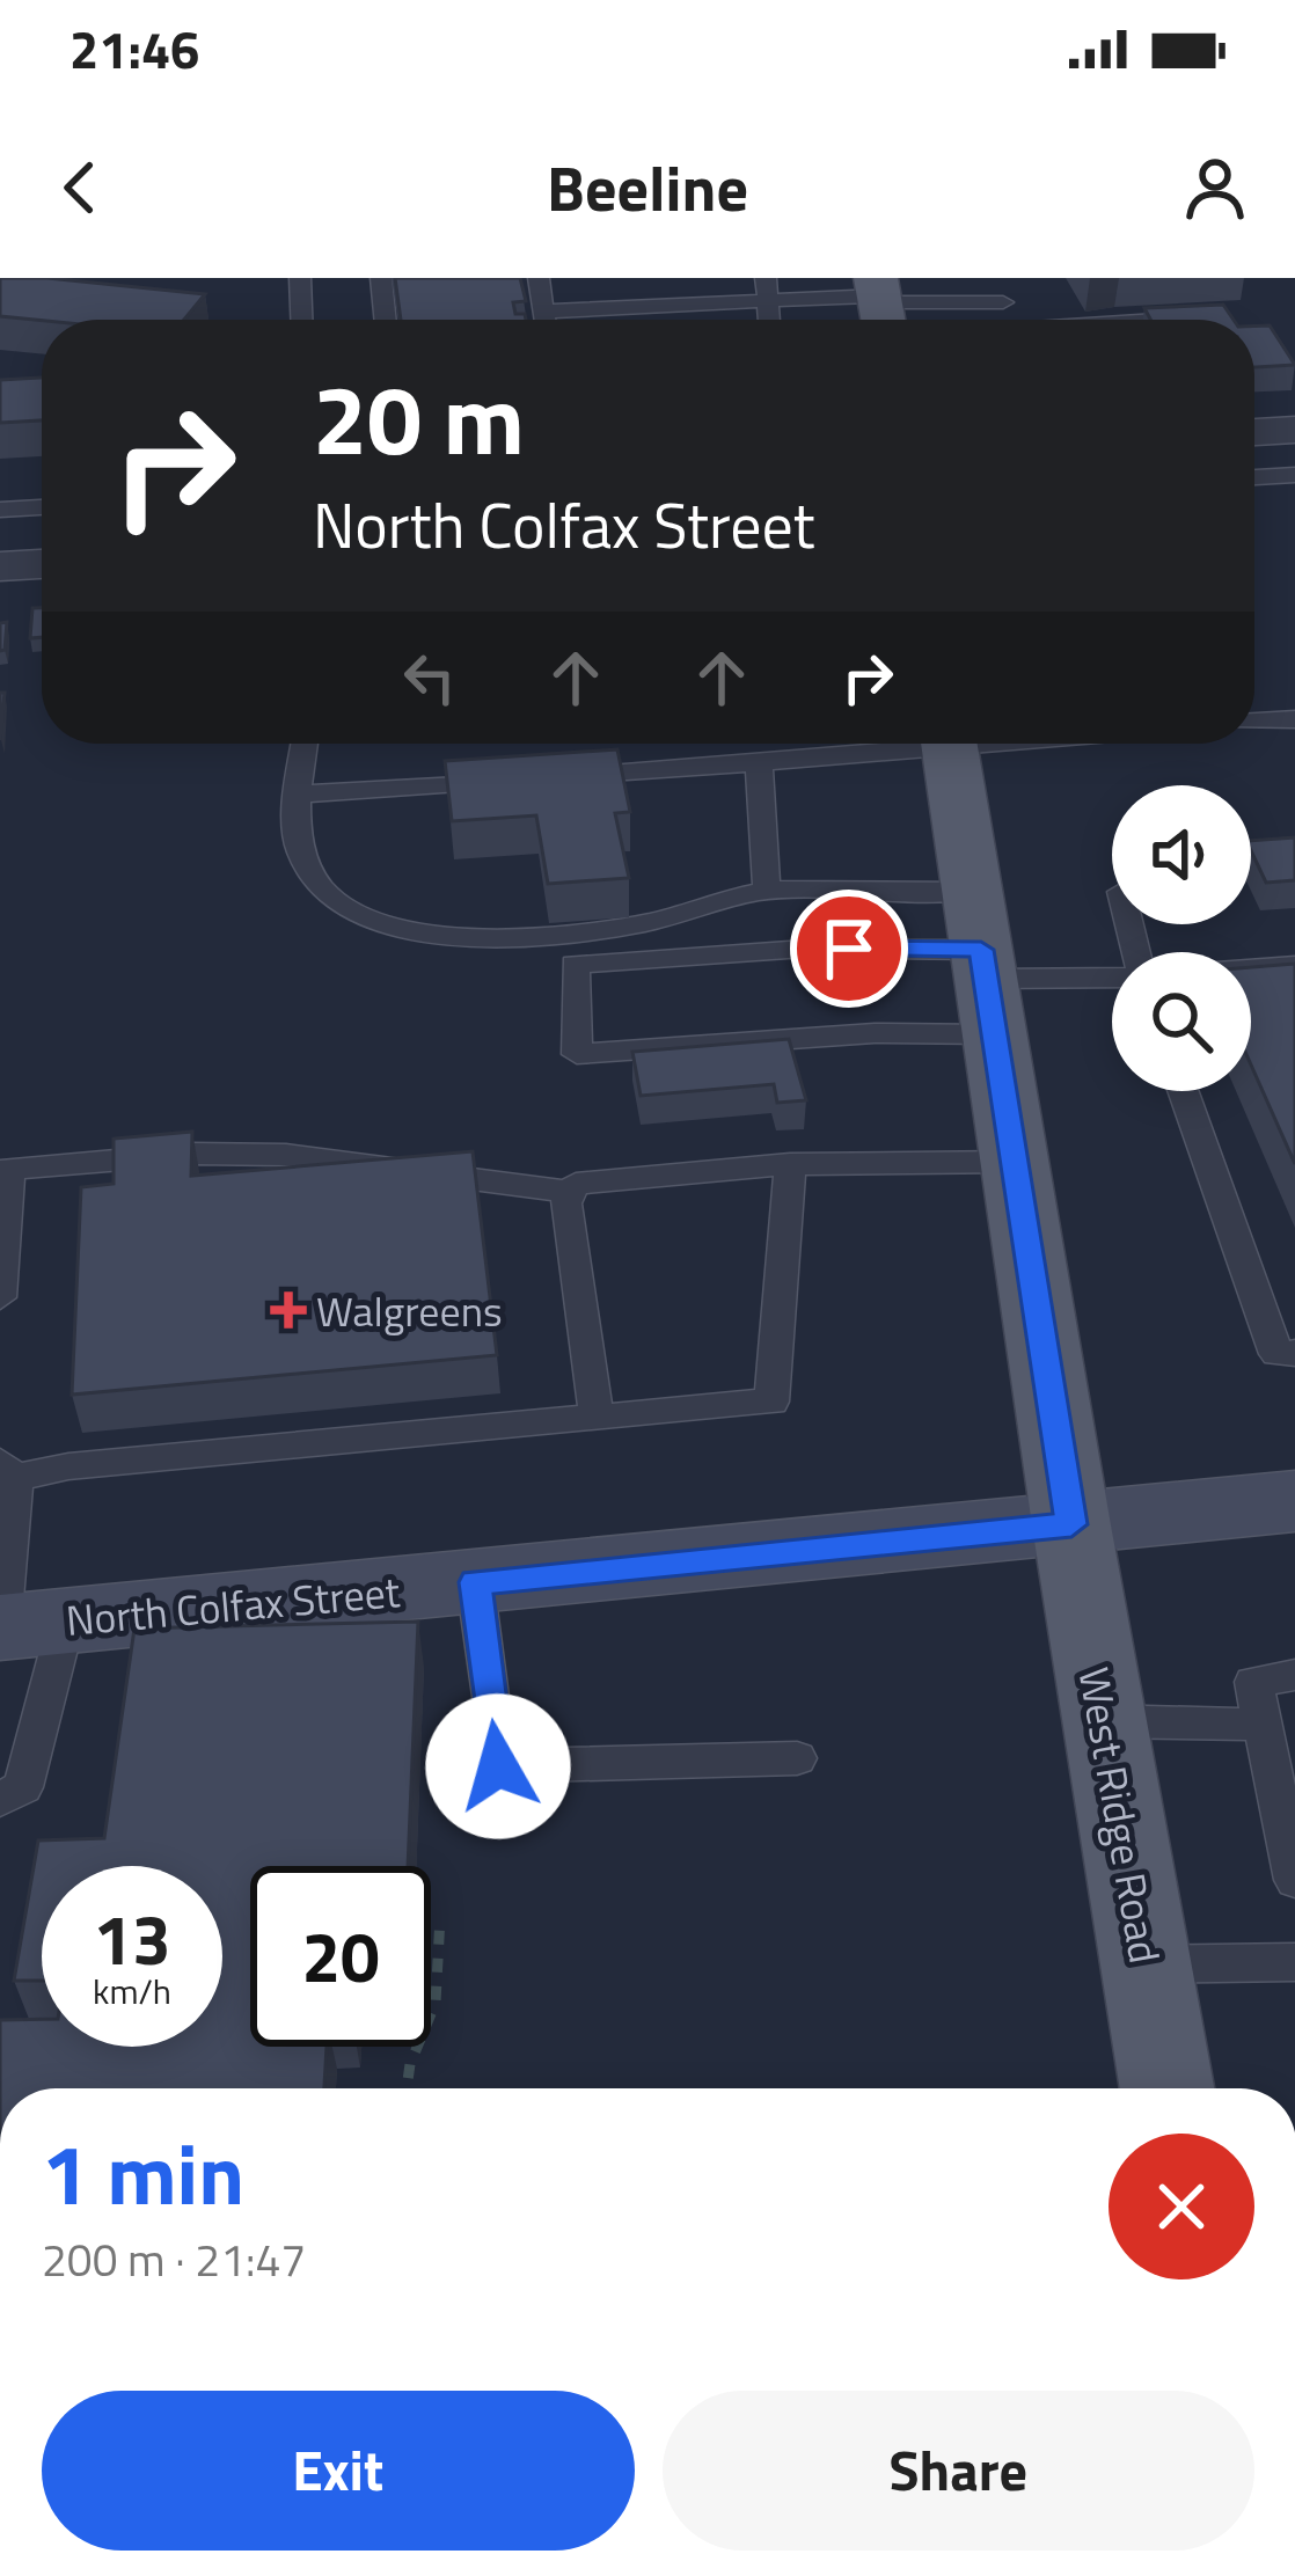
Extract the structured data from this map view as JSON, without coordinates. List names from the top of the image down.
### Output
{
  "streets": {
    "main road": ["West Ridge Road"],
    "street": ["North Colfax Street"]
  },
  "crossings": [
    ["North Colfax Street", "West Ridge Road"]
  ],
  "places": {
    "health": ["Walgreens"]
  },
  "page": {
    "status": "21:46",
    "header": "Beeline",
    "turn": ["20 m", "North Colfax Street"],
    "speed": "13 km/h",
    "limit": "20",
    "heading": ["1 min", "200 m · 21:47"],
    "buttons": ["Exit", "Share"]
  }
}
